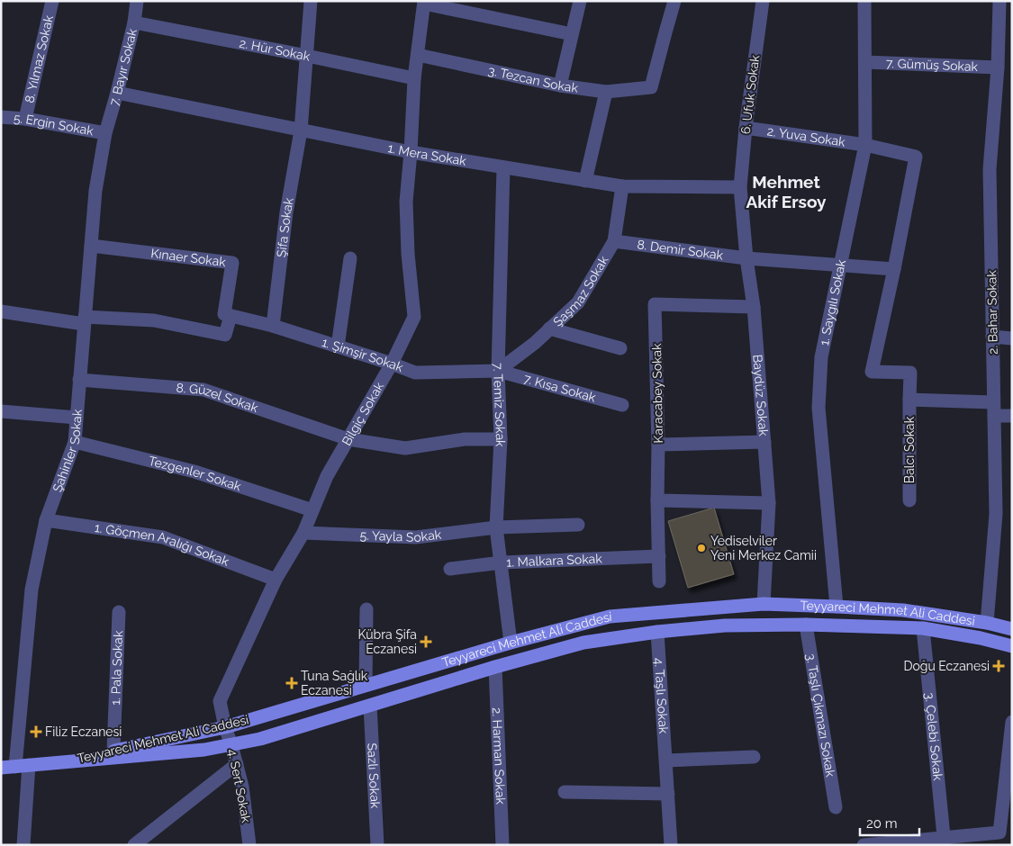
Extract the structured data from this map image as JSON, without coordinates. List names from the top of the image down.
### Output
{
  "streets": {
    "main road": ["Teyyareci Mehmet Ali Caddesi"],
    "street": [
      "2. Hür Sokak",
      "8. Yılmaz Sokak",
      "7. Gümüş Sokak",
      "7. Bayır Sokak",
      "3. Tezcan Sokak",
      "6. Ufuk Sokak",
      "5. Ergin Sokak",
      "2. Yuva Sokak",
      "1. Mera Sokak",
      "Şifa Sokak",
      "8. Demir Sokak",
      "Kınaer Sokak",
      "Şaşmaz Sokak",
      "1. Saygılı Sokak",
      "2. Bahar Sokak",
      "1. Şimşir Sokak",
      "7. Kısa Sokak",
      "Karacabey Sokak",
      "Baydüz Sokak",
      "8. Güzel Sokak",
      "7. Temiz Sokak",
      "Bilgiç Sokak",
      "Balcı Sokak",
      "Şahinler Sokak",
      "Tezgenler Sokak",
      "5. Yayla Sokak",
      "1. Göçmen Aralığı Sokak",
      "1. Malkara Sokak",
      "1. Pala Sokak",
      "4. Taşlı Sokak",
      "3. Taşlı Çıkmazı Sokak",
      "3. Çelebi Sokak",
      "2. Harman Sokak",
      "Sazlı Sokak",
      "4. Sert Sokak"
    ]
  },
  "crossings": [
    ["2. Hür Sokak", "7. Bayır Sokak"],
    ["2. Hür Sokak", "Şifa Sokak"],
    ["2. Hür Sokak", "Bilgiç Sokak"],
    ["8. Yılmaz Sokak", "5. Ergin Sokak"],
    ["7. Gümüş Sokak", "1. Saygılı Sokak"],
    ["7. Gümüş Sokak", "2. Bahar Sokak"],
    ["7. Bayır Sokak", "5. Ergin Sokak"],
    ["7. Bayır Sokak", "1. Mera Sokak"],
    ["7. Bayır Sokak", "Şahinler Sokak"],
    ["3. Tezcan Sokak", "Bilgiç Sokak"],
    ["6. Ufuk Sokak", "2. Yuva Sokak"],
    ["6. Ufuk Sokak", "1. Mera Sokak"],
    ["6. Ufuk Sokak", "Baydüz Sokak"],
    ["5. Ergin Sokak", "Şahinler Sokak"],
    ["2. Yuva Sokak", "8. Demir Sokak"],
    ["2. Yuva Sokak", "1. Saygılı Sokak"],
    ["2. Yuva Sokak", "Balcı Sokak"],
    ["1. Mera Sokak", "Şifa Sokak"],
    ["1. Mera Sokak", "Şaşmaz Sokak"],
    ["1. Mera Sokak", "Baydüz Sokak"],
    ["1. Mera Sokak", "7. Temiz Sokak"],
    ["1. Mera Sokak", "Bilgiç Sokak"],
    ["Şifa Sokak", "1. Şimşir Sokak"],
    ["8. Demir Sokak", "Şaşmaz Sokak"],
    ["8. Demir Sokak", "1. Saygılı Sokak"],
    ["8. Demir Sokak", "Baydüz Sokak"],
    ["8. Demir Sokak", "Balcı Sokak"],
    ["Kınaer Sokak", "1. Şimşir Sokak"],
    ["Kınaer Sokak", "Şahinler Sokak"],
    ["Şaşmaz Sokak", "1. Şimşir Sokak"],
    ["Şaşmaz Sokak", "7. Kısa Sokak"],
    ["Şaşmaz Sokak", "7. Temiz Sokak"],
    ["1. Saygılı Sokak", "Teyyareci Mehmet Ali Caddesi"],
    ["2. Bahar Sokak", "Balcı Sokak"],
    ["2. Bahar Sokak", "Teyyareci Mehmet Ali Caddesi"],
    ["1. Şimşir Sokak", "7. Kısa Sokak"],
    ["1. Şimşir Sokak", "7. Temiz Sokak"],
    ["1. Şimşir Sokak", "Bilgiç Sokak"],
    ["7. Kısa Sokak", "7. Temiz Sokak"],
    ["Karacabey Sokak", "Baydüz Sokak"],
    ["Karacabey Sokak", "1. Malkara Sokak"],
    ["Baydüz Sokak", "Teyyareci Mehmet Ali Caddesi"],
    ["8. Güzel Sokak", "7. Temiz Sokak"],
    ["8. Güzel Sokak", "Bilgiç Sokak"],
    ["8. Güzel Sokak", "Şahinler Sokak"],
    ["7. Temiz Sokak", "5. Yayla Sokak"],
    ["7. Temiz Sokak", "1. Malkara Sokak"],
    ["7. Temiz Sokak", "Teyyareci Mehmet Ali Caddesi"],
    ["Bilgiç Sokak", "Tezgenler Sokak"],
    ["Bilgiç Sokak", "5. Yayla Sokak"],
    ["Bilgiç Sokak", "1. Göçmen Aralığı Sokak"],
    ["Bilgiç Sokak", "Teyyareci Mehmet Ali Caddesi"],
    ["Bilgiç Sokak", "4. Sert Sokak"],
    ["Şahinler Sokak", "Tezgenler Sokak"],
    ["Şahinler Sokak", "1. Göçmen Aralığı Sokak"],
    ["Şahinler Sokak", "Teyyareci Mehmet Ali Caddesi"],
    ["Teyyareci Mehmet Ali Caddesi", "1. Pala Sokak"],
    ["Teyyareci Mehmet Ali Caddesi", "4. Taşlı Sokak"],
    ["Teyyareci Mehmet Ali Caddesi", "3. Taşlı Çıkmazı Sokak"],
    ["Teyyareci Mehmet Ali Caddesi", "3. Çelebi Sokak"],
    ["Teyyareci Mehmet Ali Caddesi", "2. Harman Sokak"],
    ["Teyyareci Mehmet Ali Caddesi", "Sazlı Sokak"],
    ["Teyyareci Mehmet Ali Caddesi", "4. Sert Sokak"]
  ],
  "districts": ["Mehmet Akif Ersoy"],
  "places": {
    "other": ["Yediselviler Yeni Merkez Camii"],
    "health": [
      "Kübra Şifa Eczanesi",
      "Doğu Eczanesi",
      "Tuna Sağlık Eczanesi",
      "Filiz Eczanesi"
    ]
  },
  "scale_bar": "20 m"
}
